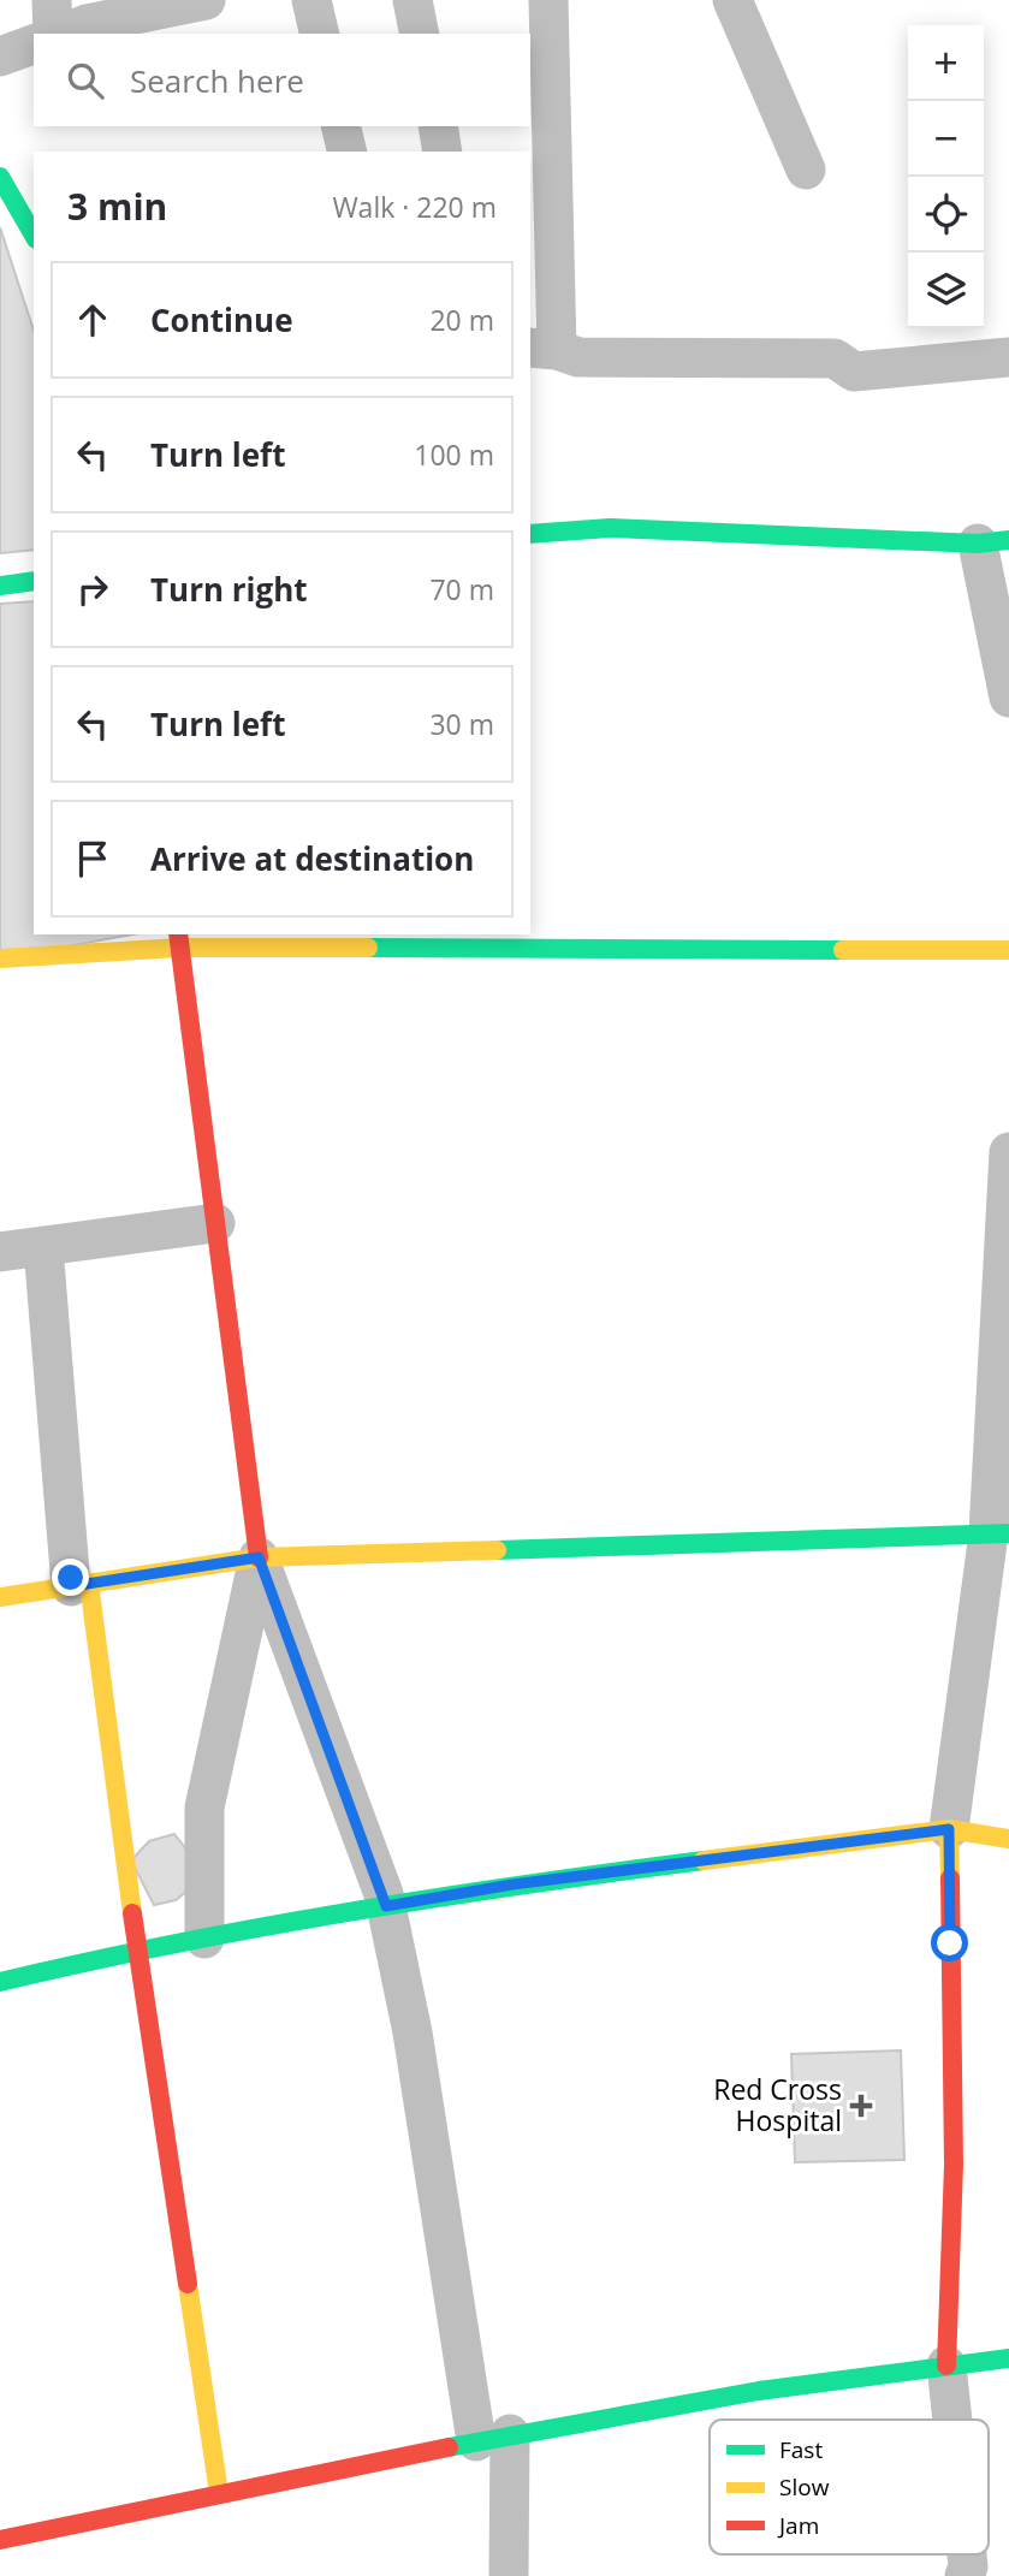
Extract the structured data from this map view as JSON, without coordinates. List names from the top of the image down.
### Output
{
  "places": {
    "health": ["Red Cross Hospital"]
  },
  "legend": ["Fast", "Slow", "Jam"],
  "page": {
    "map_buttons": ["+", "−"],
    "search": "Search here",
    "heading": ["3 min", "Walk · 220 m"],
    "list": [
      ["Continue", "20 m"],
      ["Turn left", "100 m"],
      ["Turn right", "70 m"],
      ["Turn left", "30 m"],
      "Arrive at destination"
    ]
  }
}
